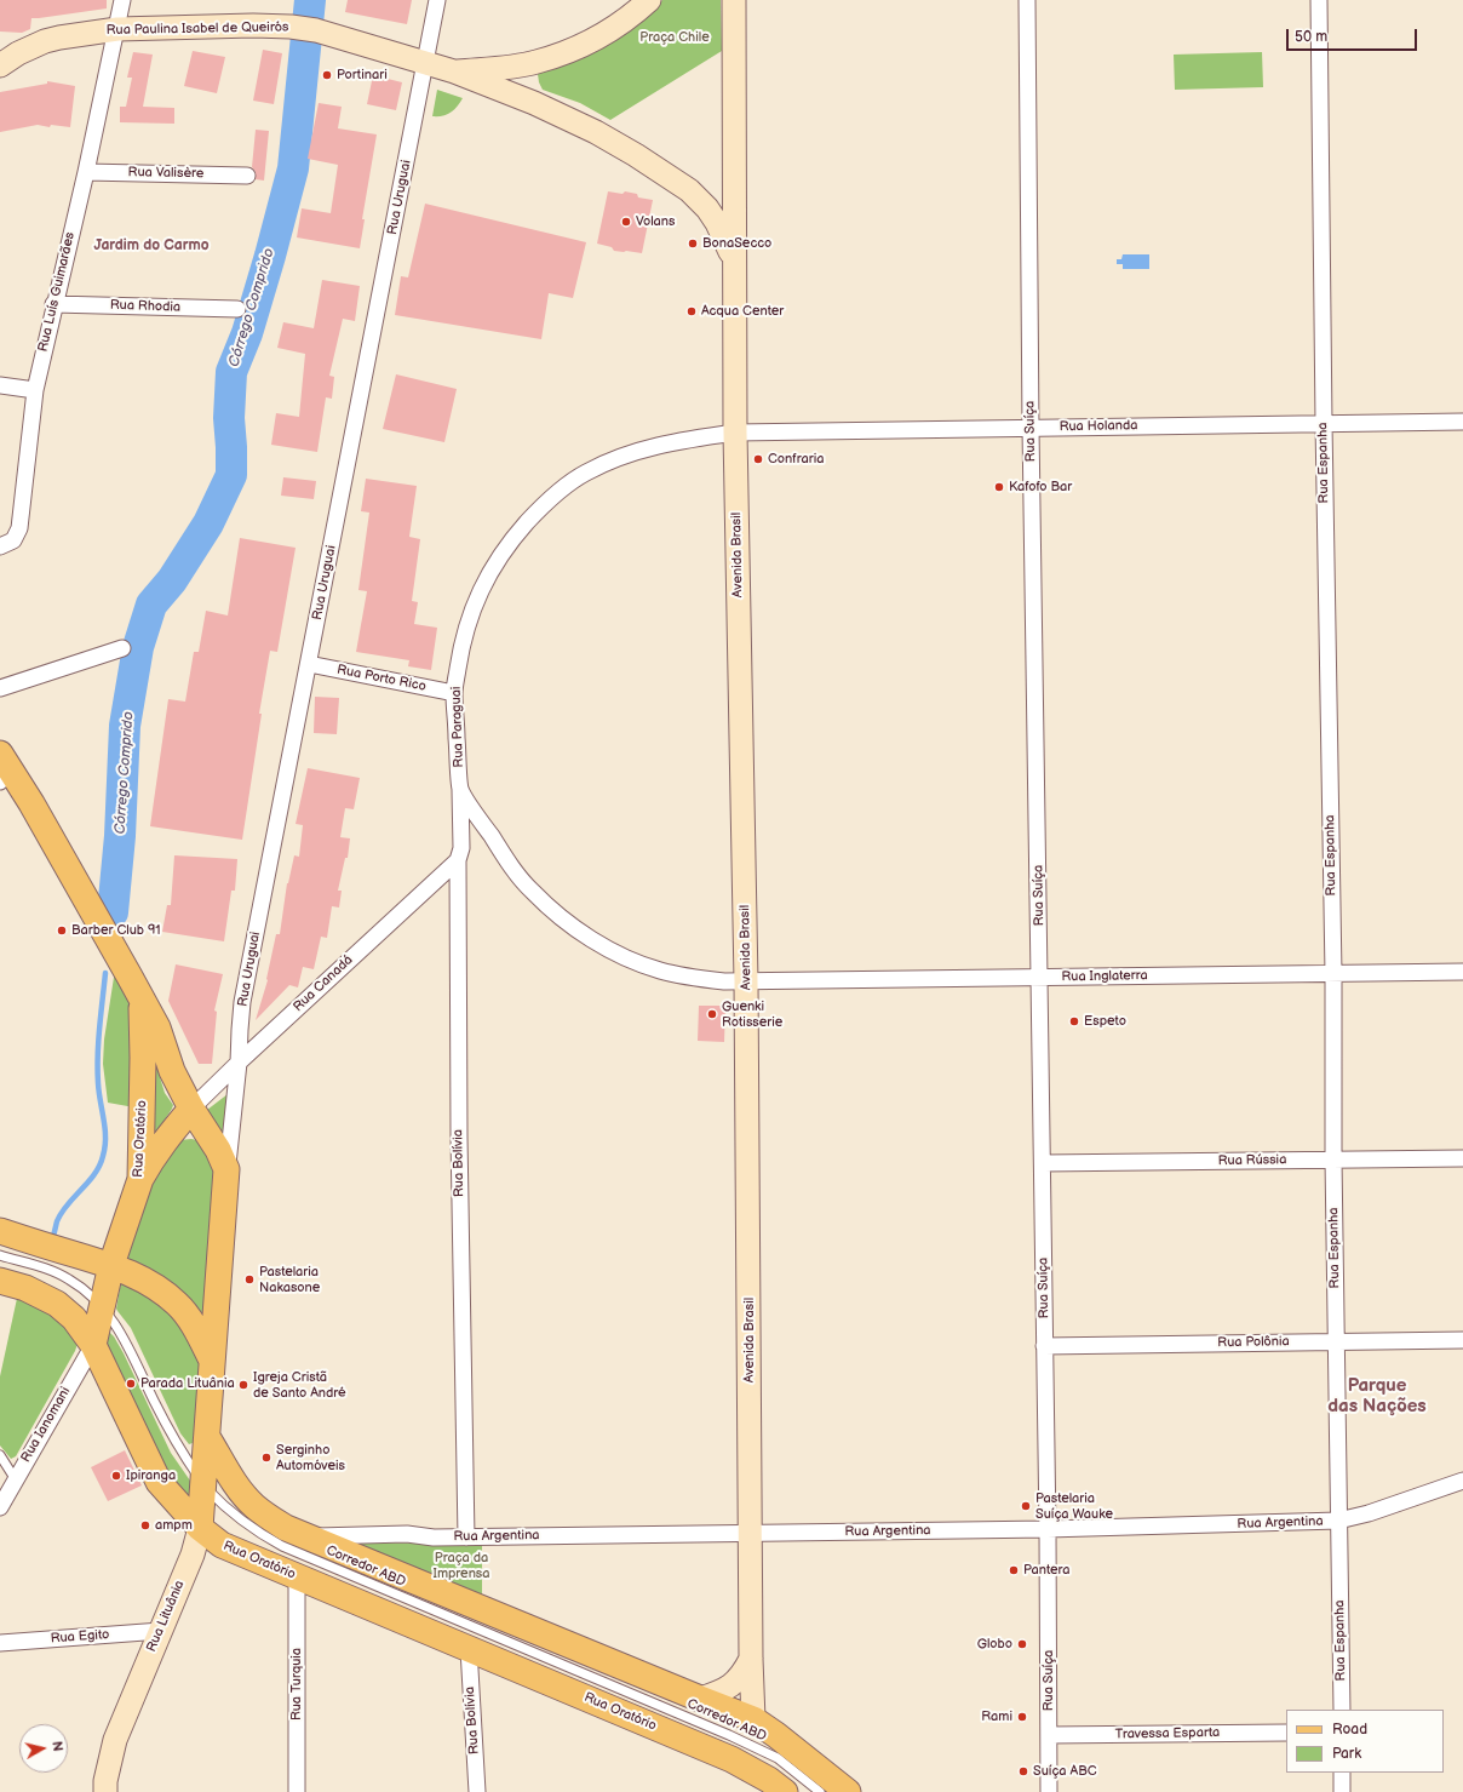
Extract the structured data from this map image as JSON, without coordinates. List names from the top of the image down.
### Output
{
  "streets": {
    "main road": ["Rua Oratório", "Rua Lituânia"],
    "street": [
      "Rua Paulina Isabel de Queirós",
      "Rua Valisère",
      "Rua Uruguai",
      "Rua Luís Guimarães",
      "Rua Rhodia",
      "Rua Holanda",
      "Rua Suíça",
      "Rua Espanha",
      "Avenida Brasil",
      "Rua Porto Rico",
      "Rua Paraguai",
      "Rua Inglaterra",
      "Rua Canadá",
      "Rua Rússia",
      "Rua Bolívia",
      "Rua Polônia",
      "Rua Ianomani",
      "Rua Argentina",
      "Rua Egito",
      "Rua Turquia",
      "Travessa Esparta"
    ],
    "lane": ["Corredor ABD"]
  },
  "crossings": [
    ["Rua Paulina Isabel de Queirós", "Rua Uruguai"],
    ["Rua Paulina Isabel de Queirós", "Rua Luís Guimarães"],
    ["Rua Valisère", "Rua Luís Guimarães"],
    ["Rua Uruguai", "Rua Porto Rico"],
    ["Rua Uruguai", "Rua Canadá"],
    ["Rua Uruguai", "Rua Oratório"],
    ["Rua Luís Guimarães", "Rua Rhodia"],
    ["Rua Holanda", "Rua Suíça"],
    ["Rua Holanda", "Rua Espanha"],
    ["Rua Holanda", "Avenida Brasil"],
    ["Rua Holanda", "Rua Paraguai"],
    ["Rua Suíça", "Rua Inglaterra"],
    ["Rua Suíça", "Rua Rússia"],
    ["Rua Suíça", "Rua Polônia"],
    ["Rua Suíça", "Rua Argentina"],
    ["Rua Suíça", "Travessa Esparta"],
    ["Rua Espanha", "Rua Inglaterra"],
    ["Rua Espanha", "Rua Rússia"],
    ["Rua Espanha", "Rua Polônia"],
    ["Rua Espanha", "Rua Argentina"],
    ["Avenida Brasil", "Rua Paraguai"],
    ["Avenida Brasil", "Rua Inglaterra"],
    ["Avenida Brasil", "Rua Argentina"],
    ["Rua Porto Rico", "Rua Paraguai"],
    ["Rua Paraguai", "Rua Inglaterra"],
    ["Rua Paraguai", "Rua Bolívia"],
    ["Rua Canadá", "Rua Oratório"],
    ["Rua Canadá", "Rua Bolívia"],
    ["Rua Oratório", "Rua Bolívia"],
    ["Rua Oratório", "Rua Ianomani"],
    ["Rua Oratório", "Corredor ABD"],
    ["Rua Oratório", "Rua Lituânia"],
    ["Rua Oratório", "Rua Turquia"],
    ["Rua Bolívia", "Rua Argentina"],
    ["Corredor ABD", "Rua Lituânia"],
    ["Rua Lituânia", "Rua Egito"]
  ],
  "districts": ["Jardim do Carmo", "Parque das Nações"],
  "water": ["Córrego Comprido"],
  "parks": ["Praça Chile", "Praça da Imprensa"],
  "places": [
    "Portinari",
    "Volans",
    "BonaSecco",
    "Acqua Center",
    "Confraria",
    "Kafofo Bar",
    "Barber Club 91",
    "Guenki Rotisserie",
    "Espeto",
    "Pastelaria Nakasone",
    "Parada Lituânia",
    "Igreja Cristã de Santo André",
    "Serginho Automóveis",
    "Ipiranga",
    "Pastelaria Suíça Wauke",
    "ampm",
    "Pantera",
    "Globo",
    "Rami",
    "Suíça ABC"
  ],
  "legend": ["Road", "Park"],
  "scale_bar": "50 m",
  "north": "right"
}
